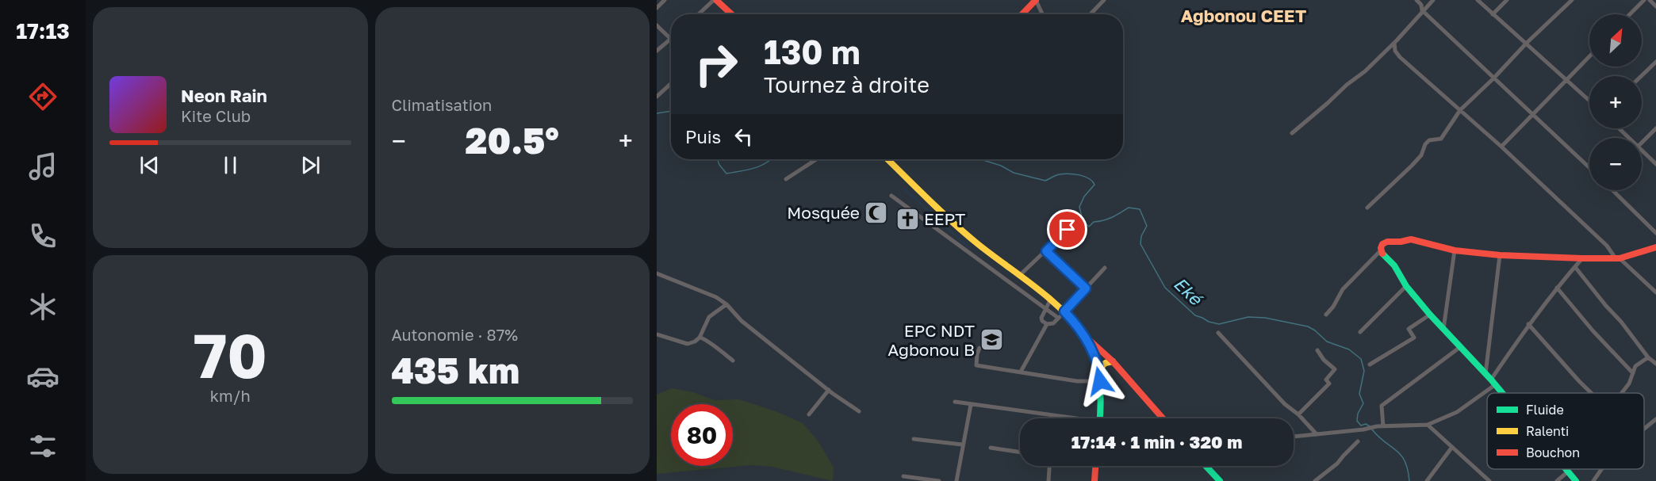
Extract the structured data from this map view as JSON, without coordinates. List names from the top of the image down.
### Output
{
  "districts": ["Agbonou CEET"],
  "water": ["Eké"],
  "places": {
    "mosque": ["Mosquée"],
    "church": ["EEPT"],
    "school or university": ["EPC NDT Agbonou B"]
  },
  "legend": ["Fluide", "Ralenti", "Bouchon"],
  "north": "top right",
  "page": {
    "tabs": "17:13",
    "tile": [
      "Climatisation",
      ["70", "km/h"],
      ["Autonomie · 87%", "435 km"]
    ],
    "map_buttons": ["+", "−"],
    "turn": ["130 m", "Tournez à droite"],
    "song": ["Neon Rain", "Kite Club"],
    "then": "Puis",
    "heat": ["−", "20.5°", "+"],
    "limit": "80",
    "trip": "17:14 · 1 min · 320 m"
  }
}
